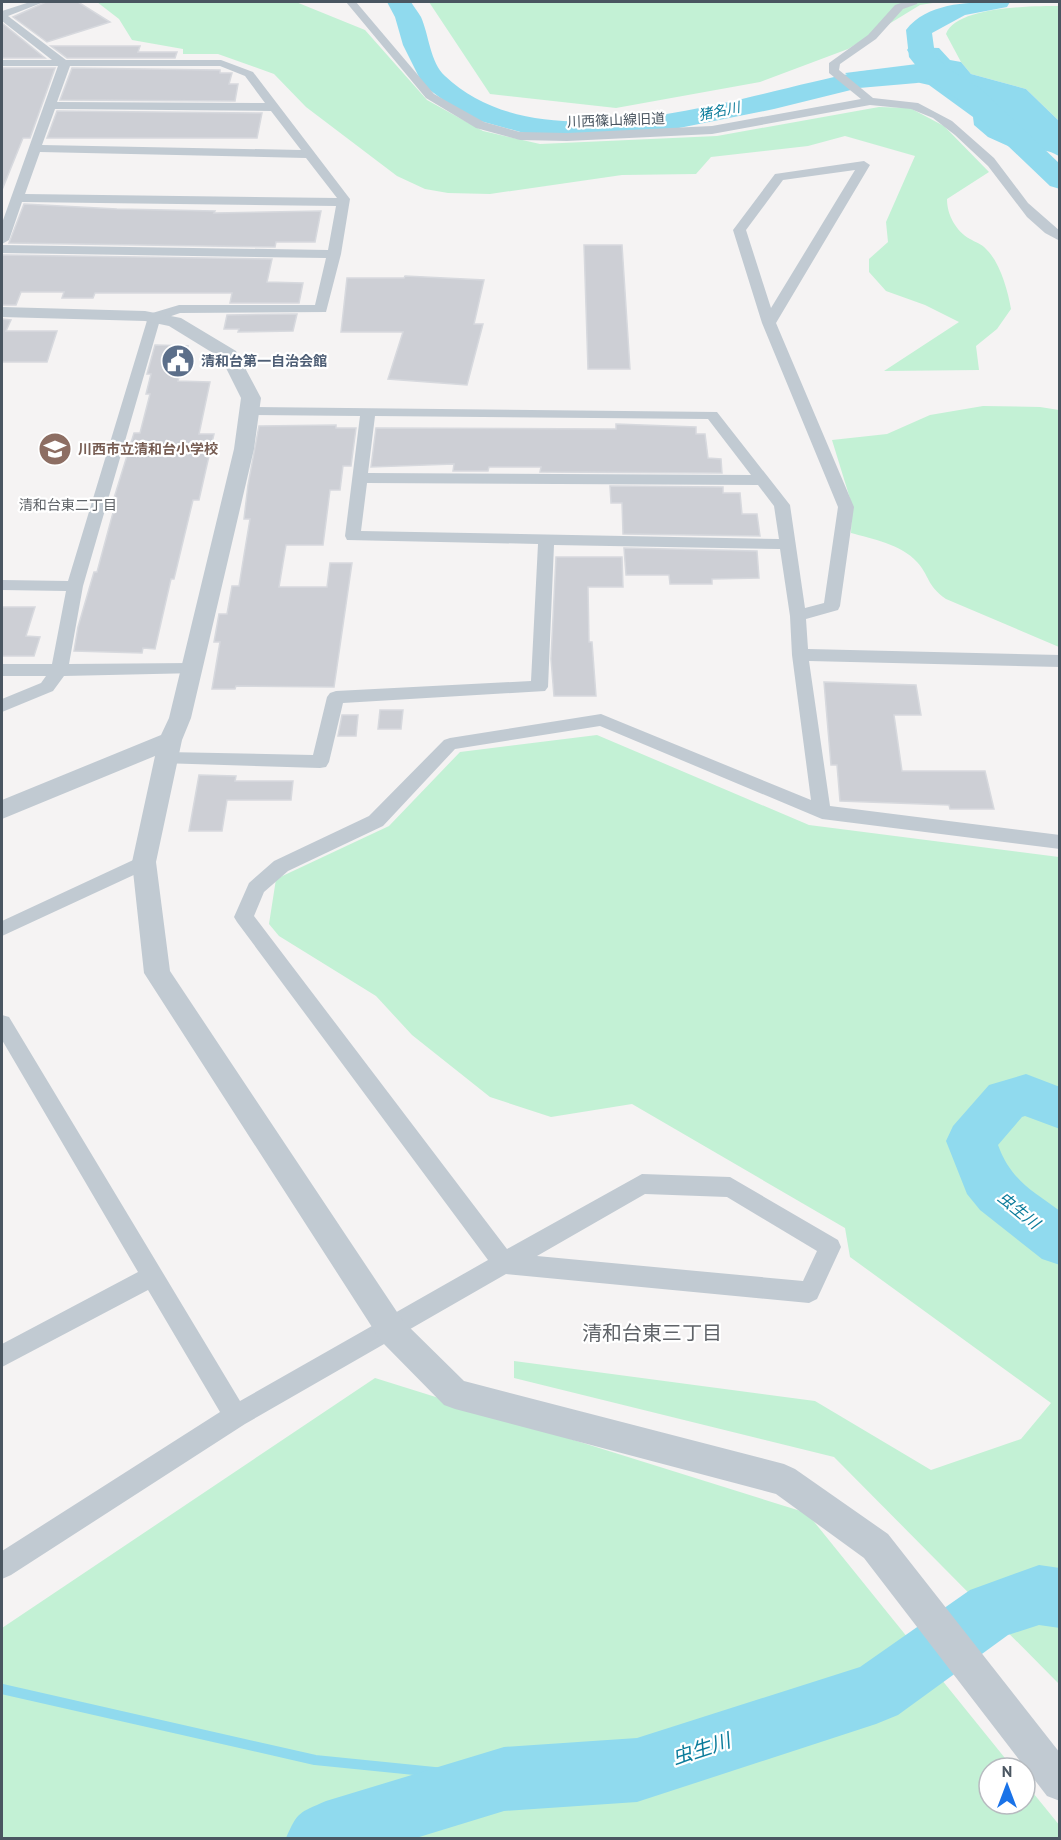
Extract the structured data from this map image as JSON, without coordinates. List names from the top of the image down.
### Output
{
  "streets": {
    "street": ["川西篠山線旧道"]
  },
  "districts": ["清和台東二丁目", "清和台東三丁目"],
  "water": ["猪名川", "虫生川"],
  "places": {
    "public building": ["清和台第一自治会館"],
    "school or university": ["川西市立清和台小学校"]
  },
  "north": "top"
}
